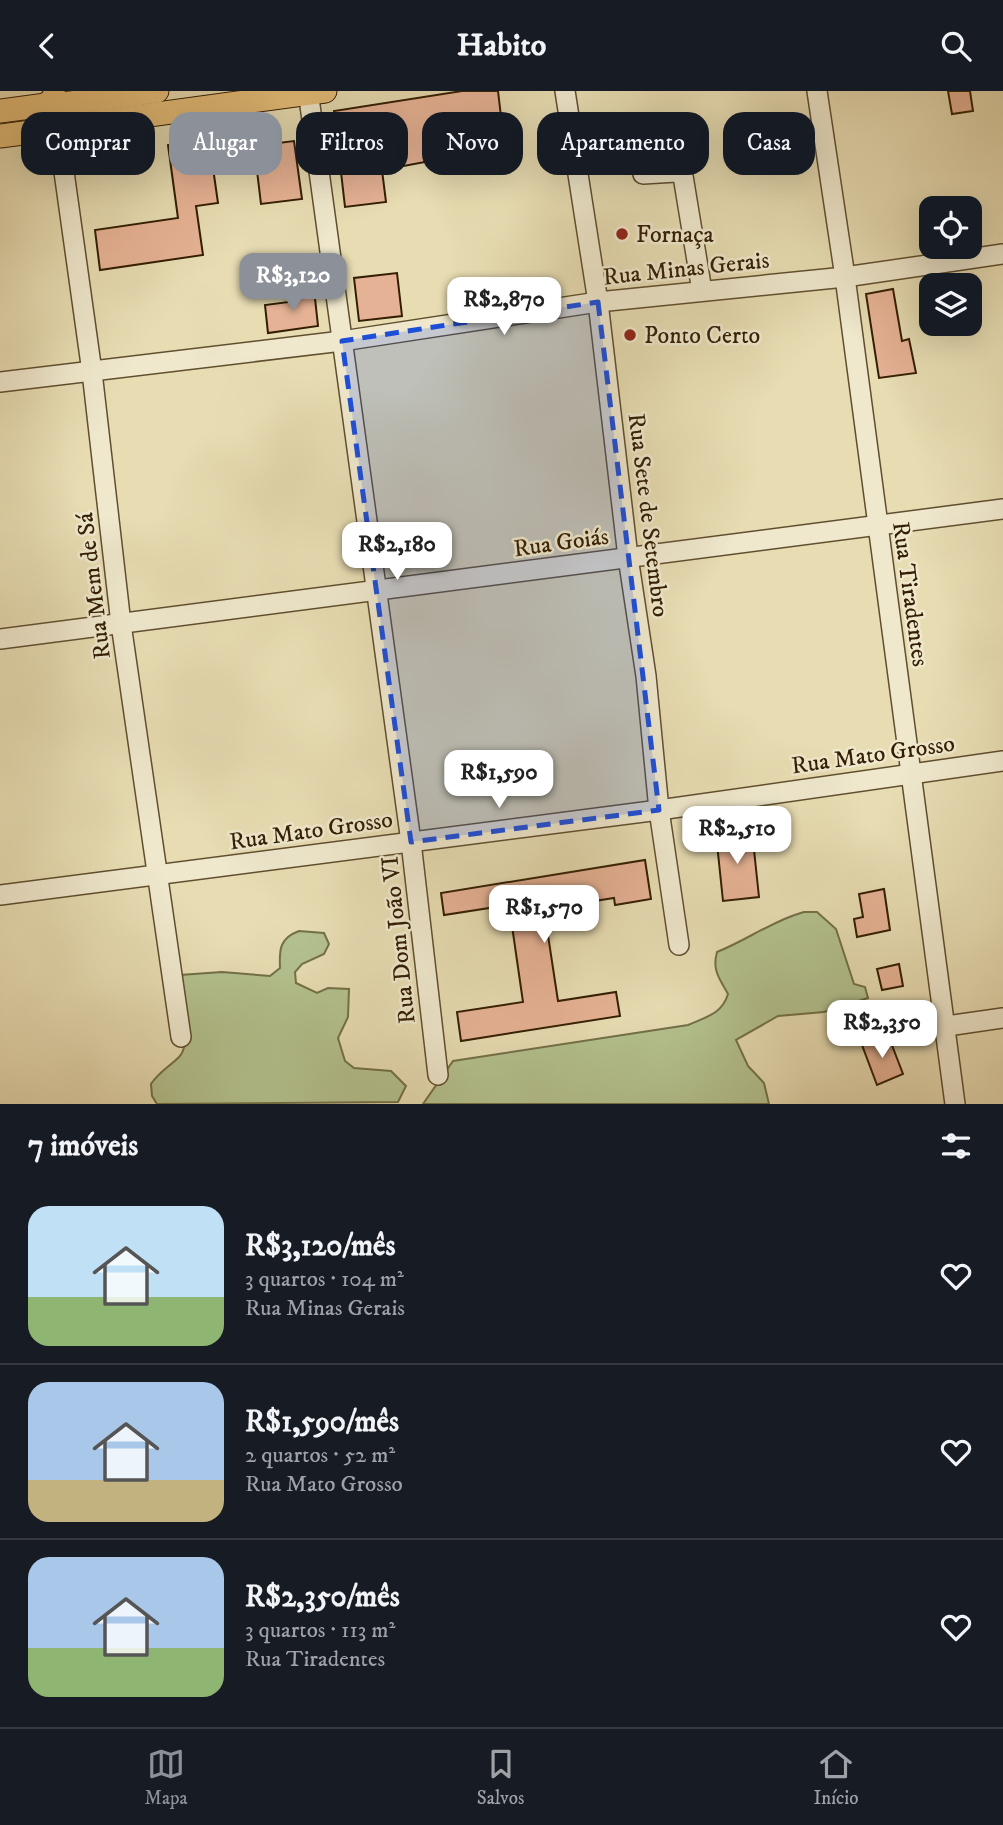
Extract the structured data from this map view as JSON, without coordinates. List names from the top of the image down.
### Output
{
  "streets": {
    "street": [
      "Rua Minas Gerais",
      "Rua Sete de Setembro",
      "Rua Goiás",
      "Rua Mem de Sá",
      "Rua Tiradentes",
      "Rua Mato Grosso",
      "Rua Dom João VI"
    ]
  },
  "crossings": [
    ["Rua Minas Gerais", "Rua Sete de Setembro"],
    ["Rua Minas Gerais", "Rua Mem de Sá"],
    ["Rua Minas Gerais", "Rua Tiradentes"],
    ["Rua Minas Gerais", "Rua Dom João VI"],
    ["Rua Sete de Setembro", "Rua Goiás"],
    ["Rua Sete de Setembro", "Rua Mato Grosso"],
    ["Rua Goiás", "Rua Mem de Sá"],
    ["Rua Goiás", "Rua Tiradentes"],
    ["Rua Goiás", "Rua Dom João VI"],
    ["Rua Mem de Sá", "Rua Mato Grosso"],
    ["Rua Tiradentes", "Rua Mato Grosso"],
    ["Rua Mato Grosso", "Rua Dom João VI"]
  ],
  "places": ["Fornaça", "Ponto Certo"],
  "page": {
    "header": "Habito",
    "chip": [
      "Comprar",
      "Alugar",
      "Filtros",
      "Novo",
      "Apartamento",
      "Casa"
    ],
    "price": [
      "R$3,120",
      "R$2,870",
      "R$2,180",
      "R$1,590",
      "R$2,510",
      "R$1,570",
      "R$2,350"
    ],
    "heading": "7 imóveis",
    "list": [
      {
        "name": "R$3,120/mês",
        "note": "3 quartos · 104 m² · Rua Minas Gerais"
      },
      {
        "name": "R$1,590/mês",
        "note": "2 quartos · 52 m² · Rua Mato Grosso"
      },
      {
        "name": "R$2,350/mês",
        "note": "3 quartos · 113 m² · Rua Tiradentes"
      }
    ],
    "tabs": ["Mapa", "Salvos", "Início"]
  }
}
